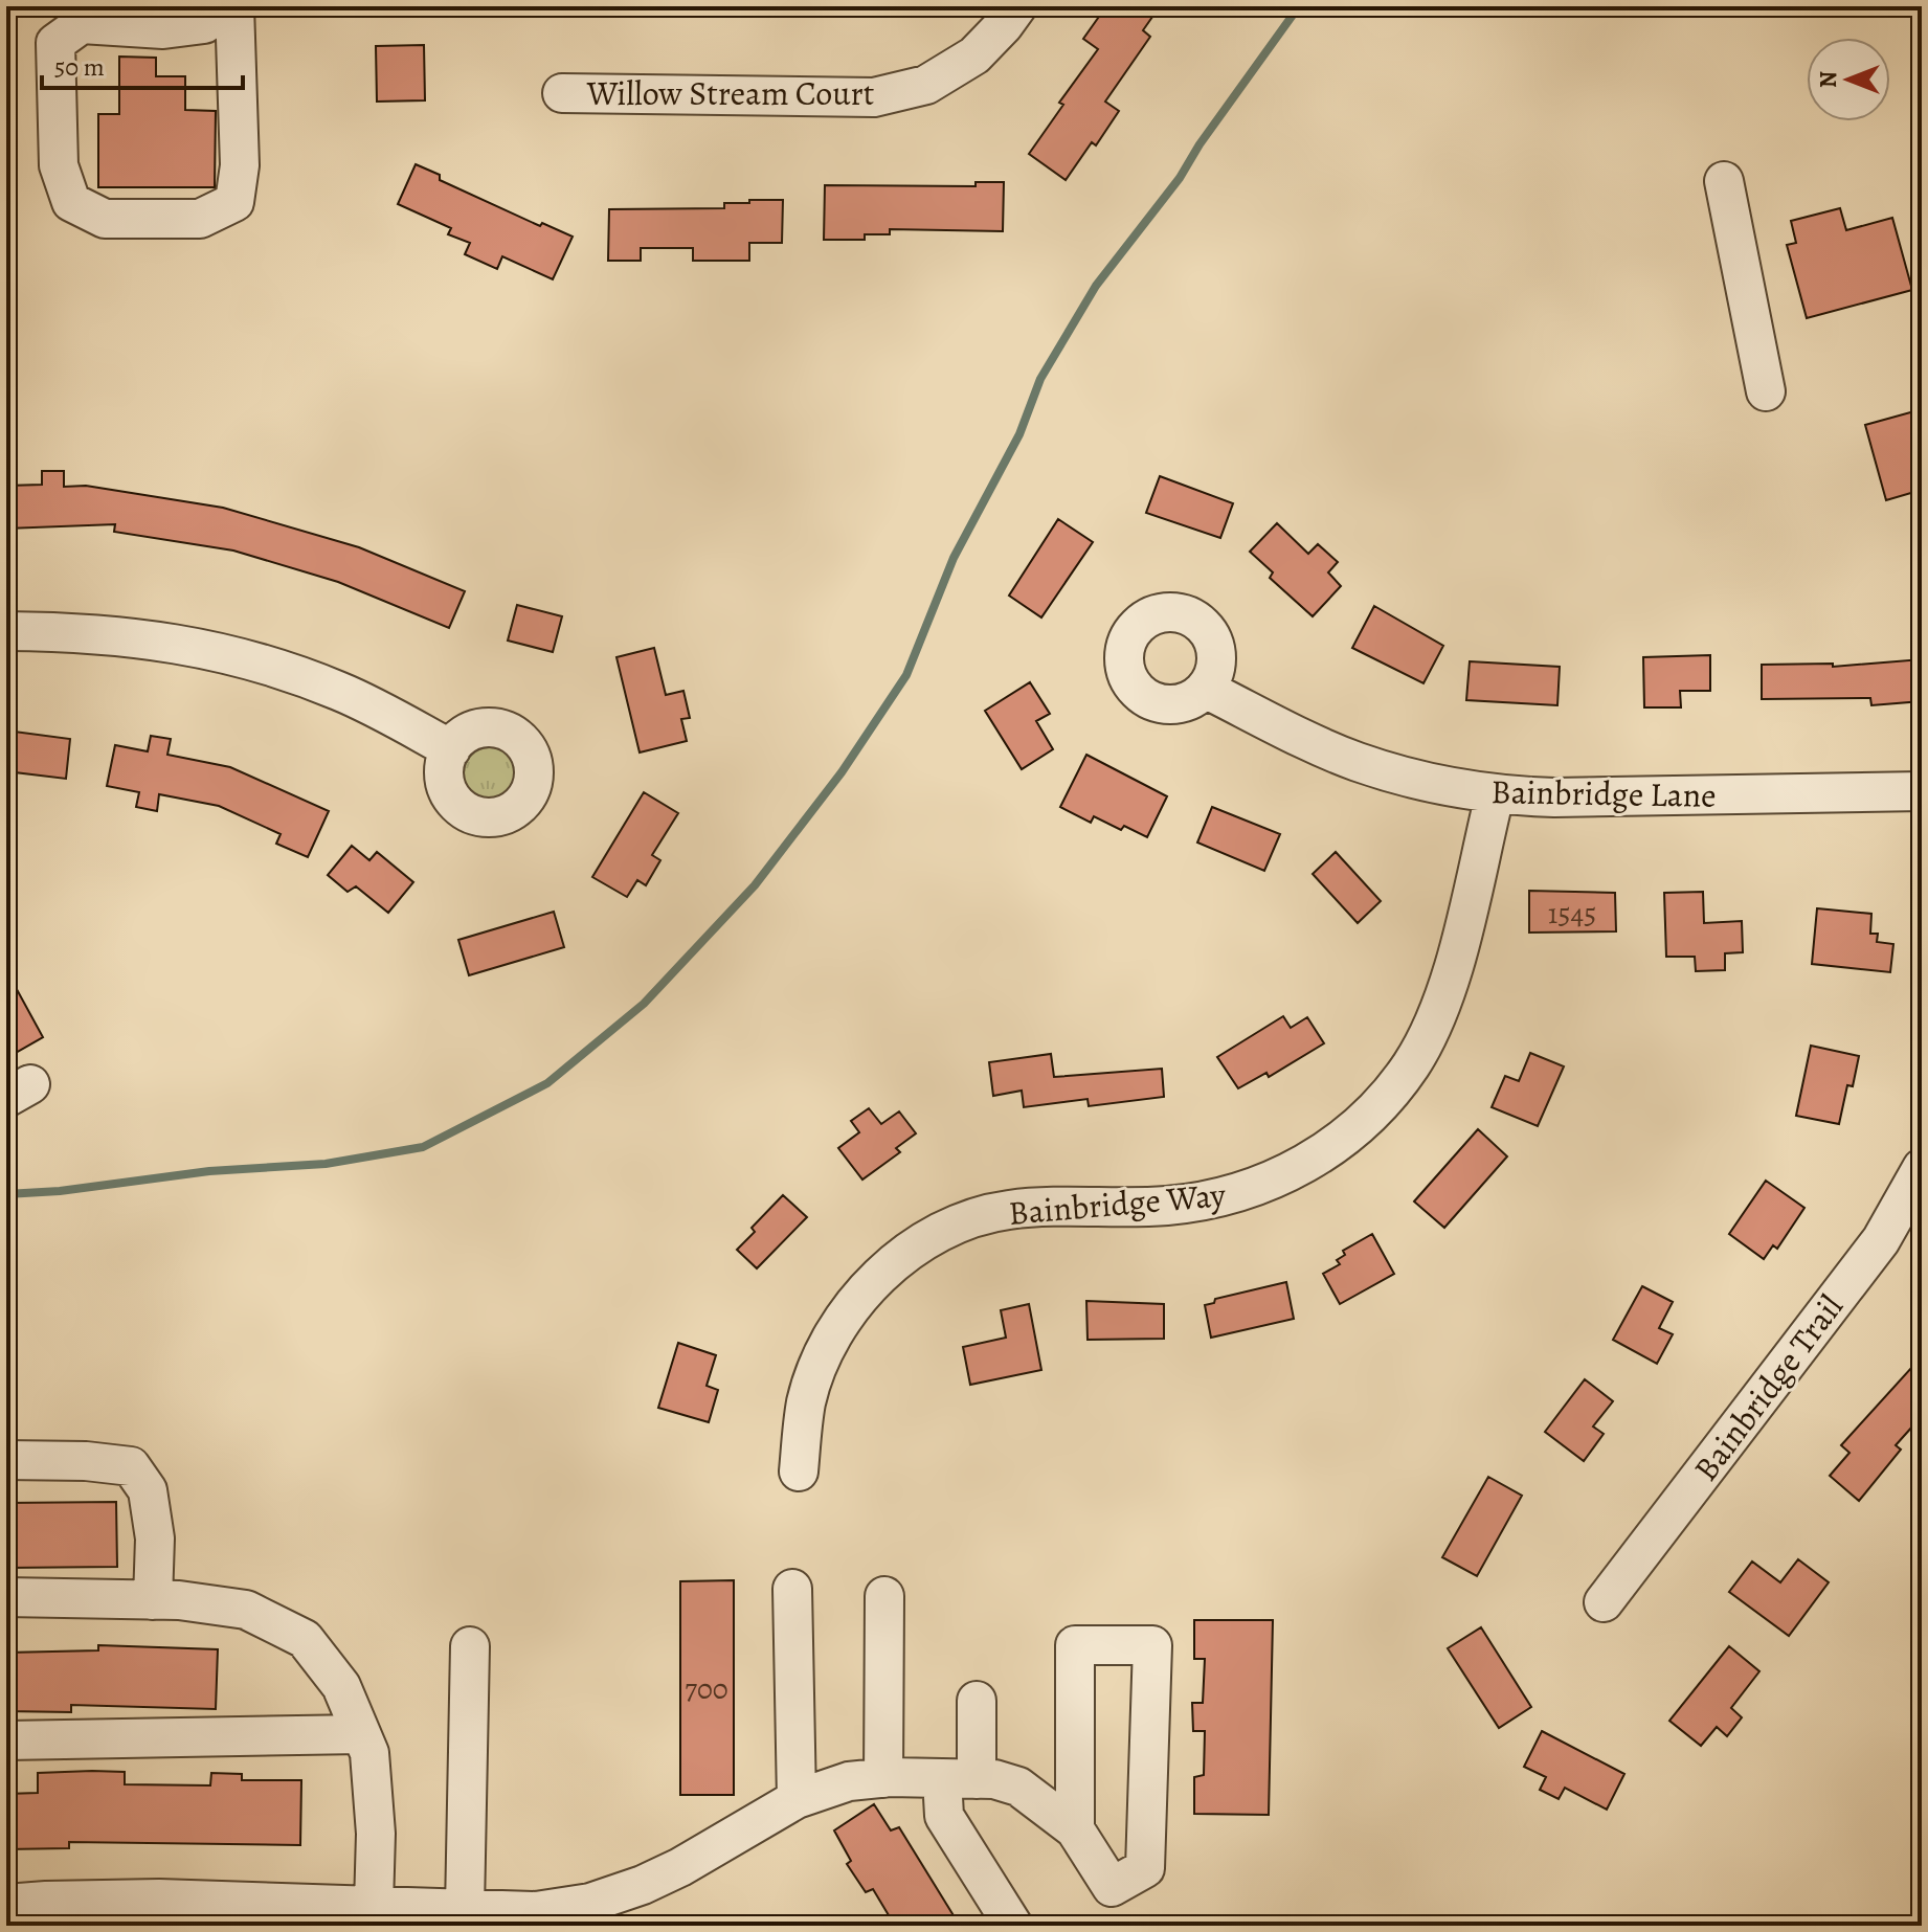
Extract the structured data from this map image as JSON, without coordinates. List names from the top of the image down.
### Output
{
  "streets": {
    "street": [
      "Willow Stream Court",
      "Bainbridge Lane",
      "Bainbridge Way",
      "Bainbridge Trail"
    ]
  },
  "crossings": [
    ["Bainbridge Lane", "Bainbridge Way"]
  ],
  "house_numbers": ["1545", "700"],
  "scale_bar": "50 m",
  "north": "left"
}
